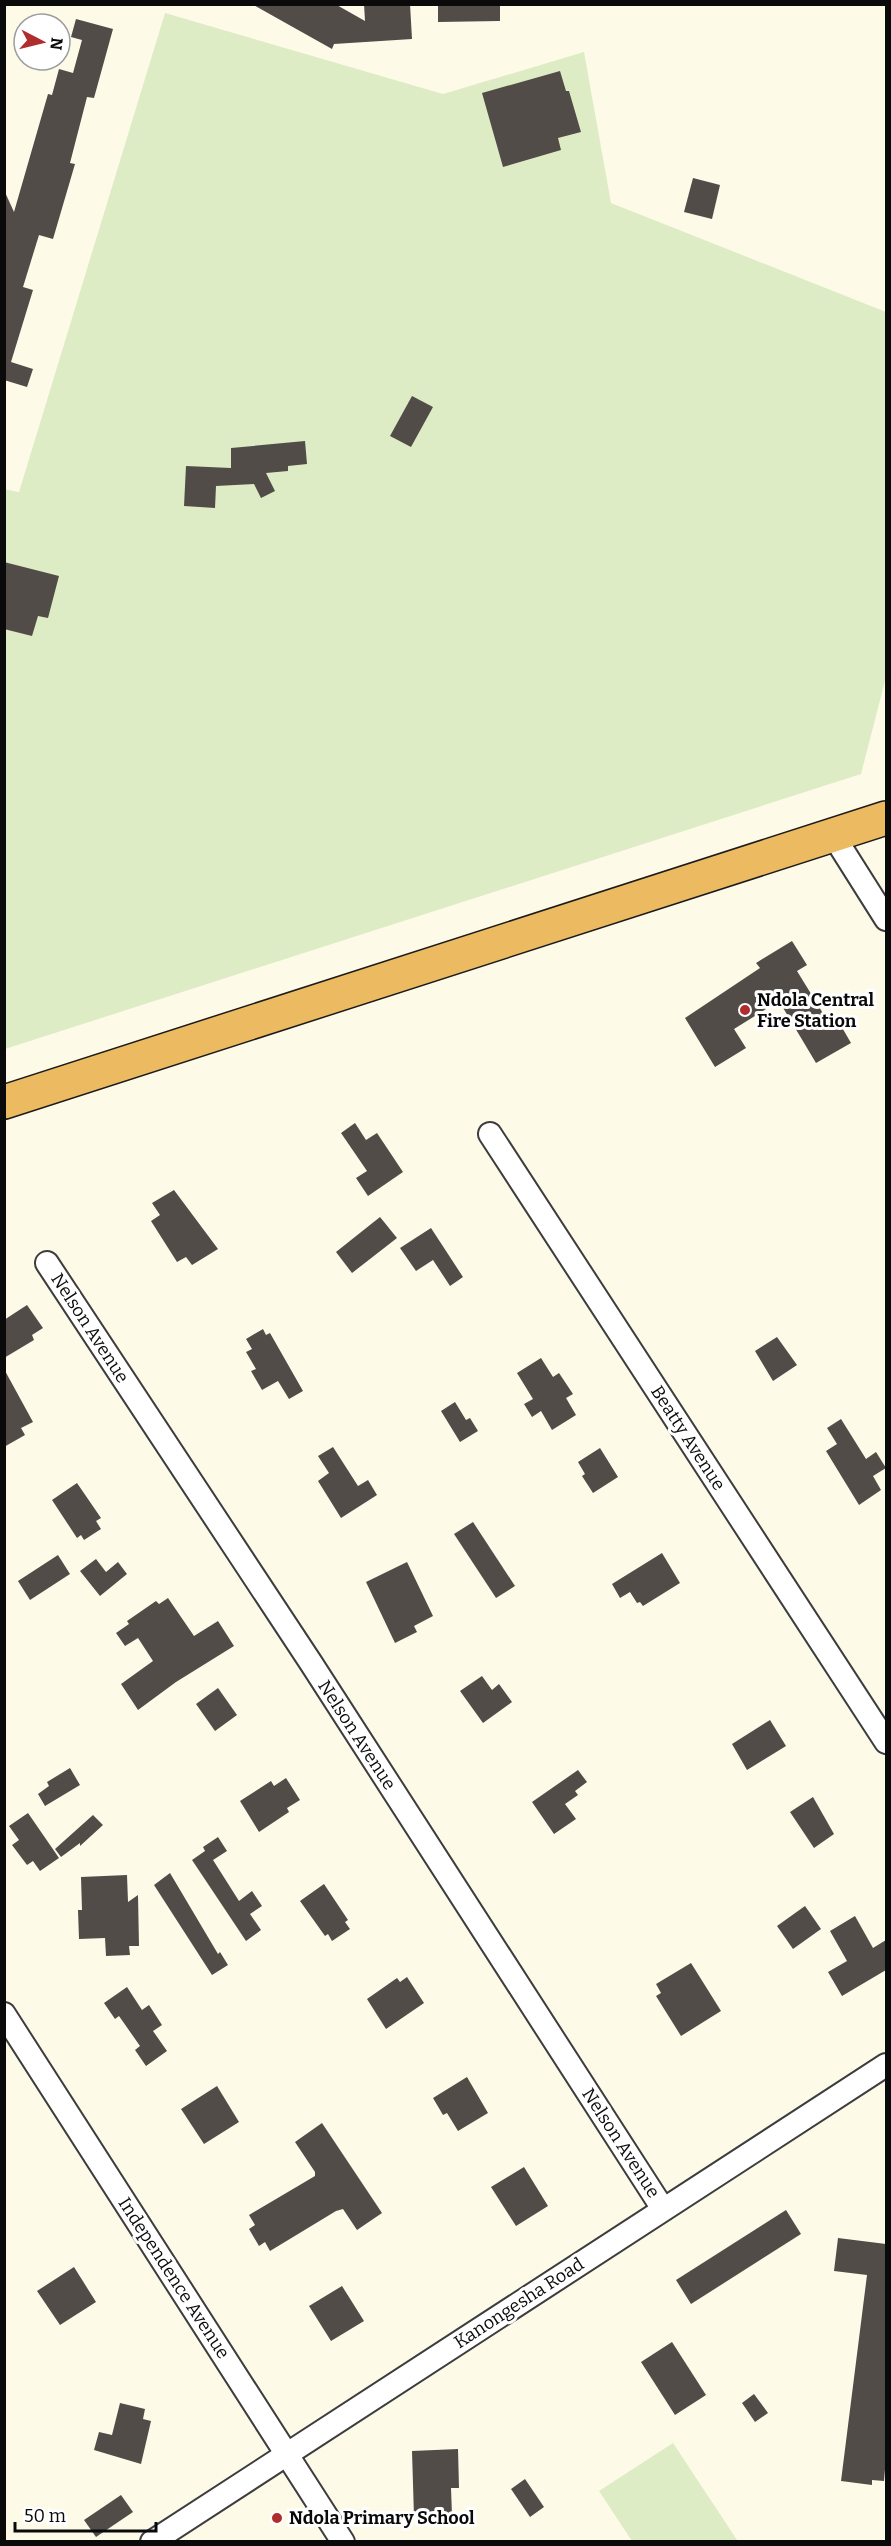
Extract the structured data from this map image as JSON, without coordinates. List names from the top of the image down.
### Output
{
  "streets": {
    "street": [
      "Nelson Avenue",
      "Beatty Avenue",
      "Independence Avenue",
      "Kanongesha Road"
    ]
  },
  "crossings": [
    ["Nelson Avenue", "Kanongesha Road"],
    ["Independence Avenue", "Kanongesha Road"]
  ],
  "places": ["Ndola Central Fire Station", "Ndola Primary School"],
  "scale_bar": "50 m",
  "north": "right"
}
